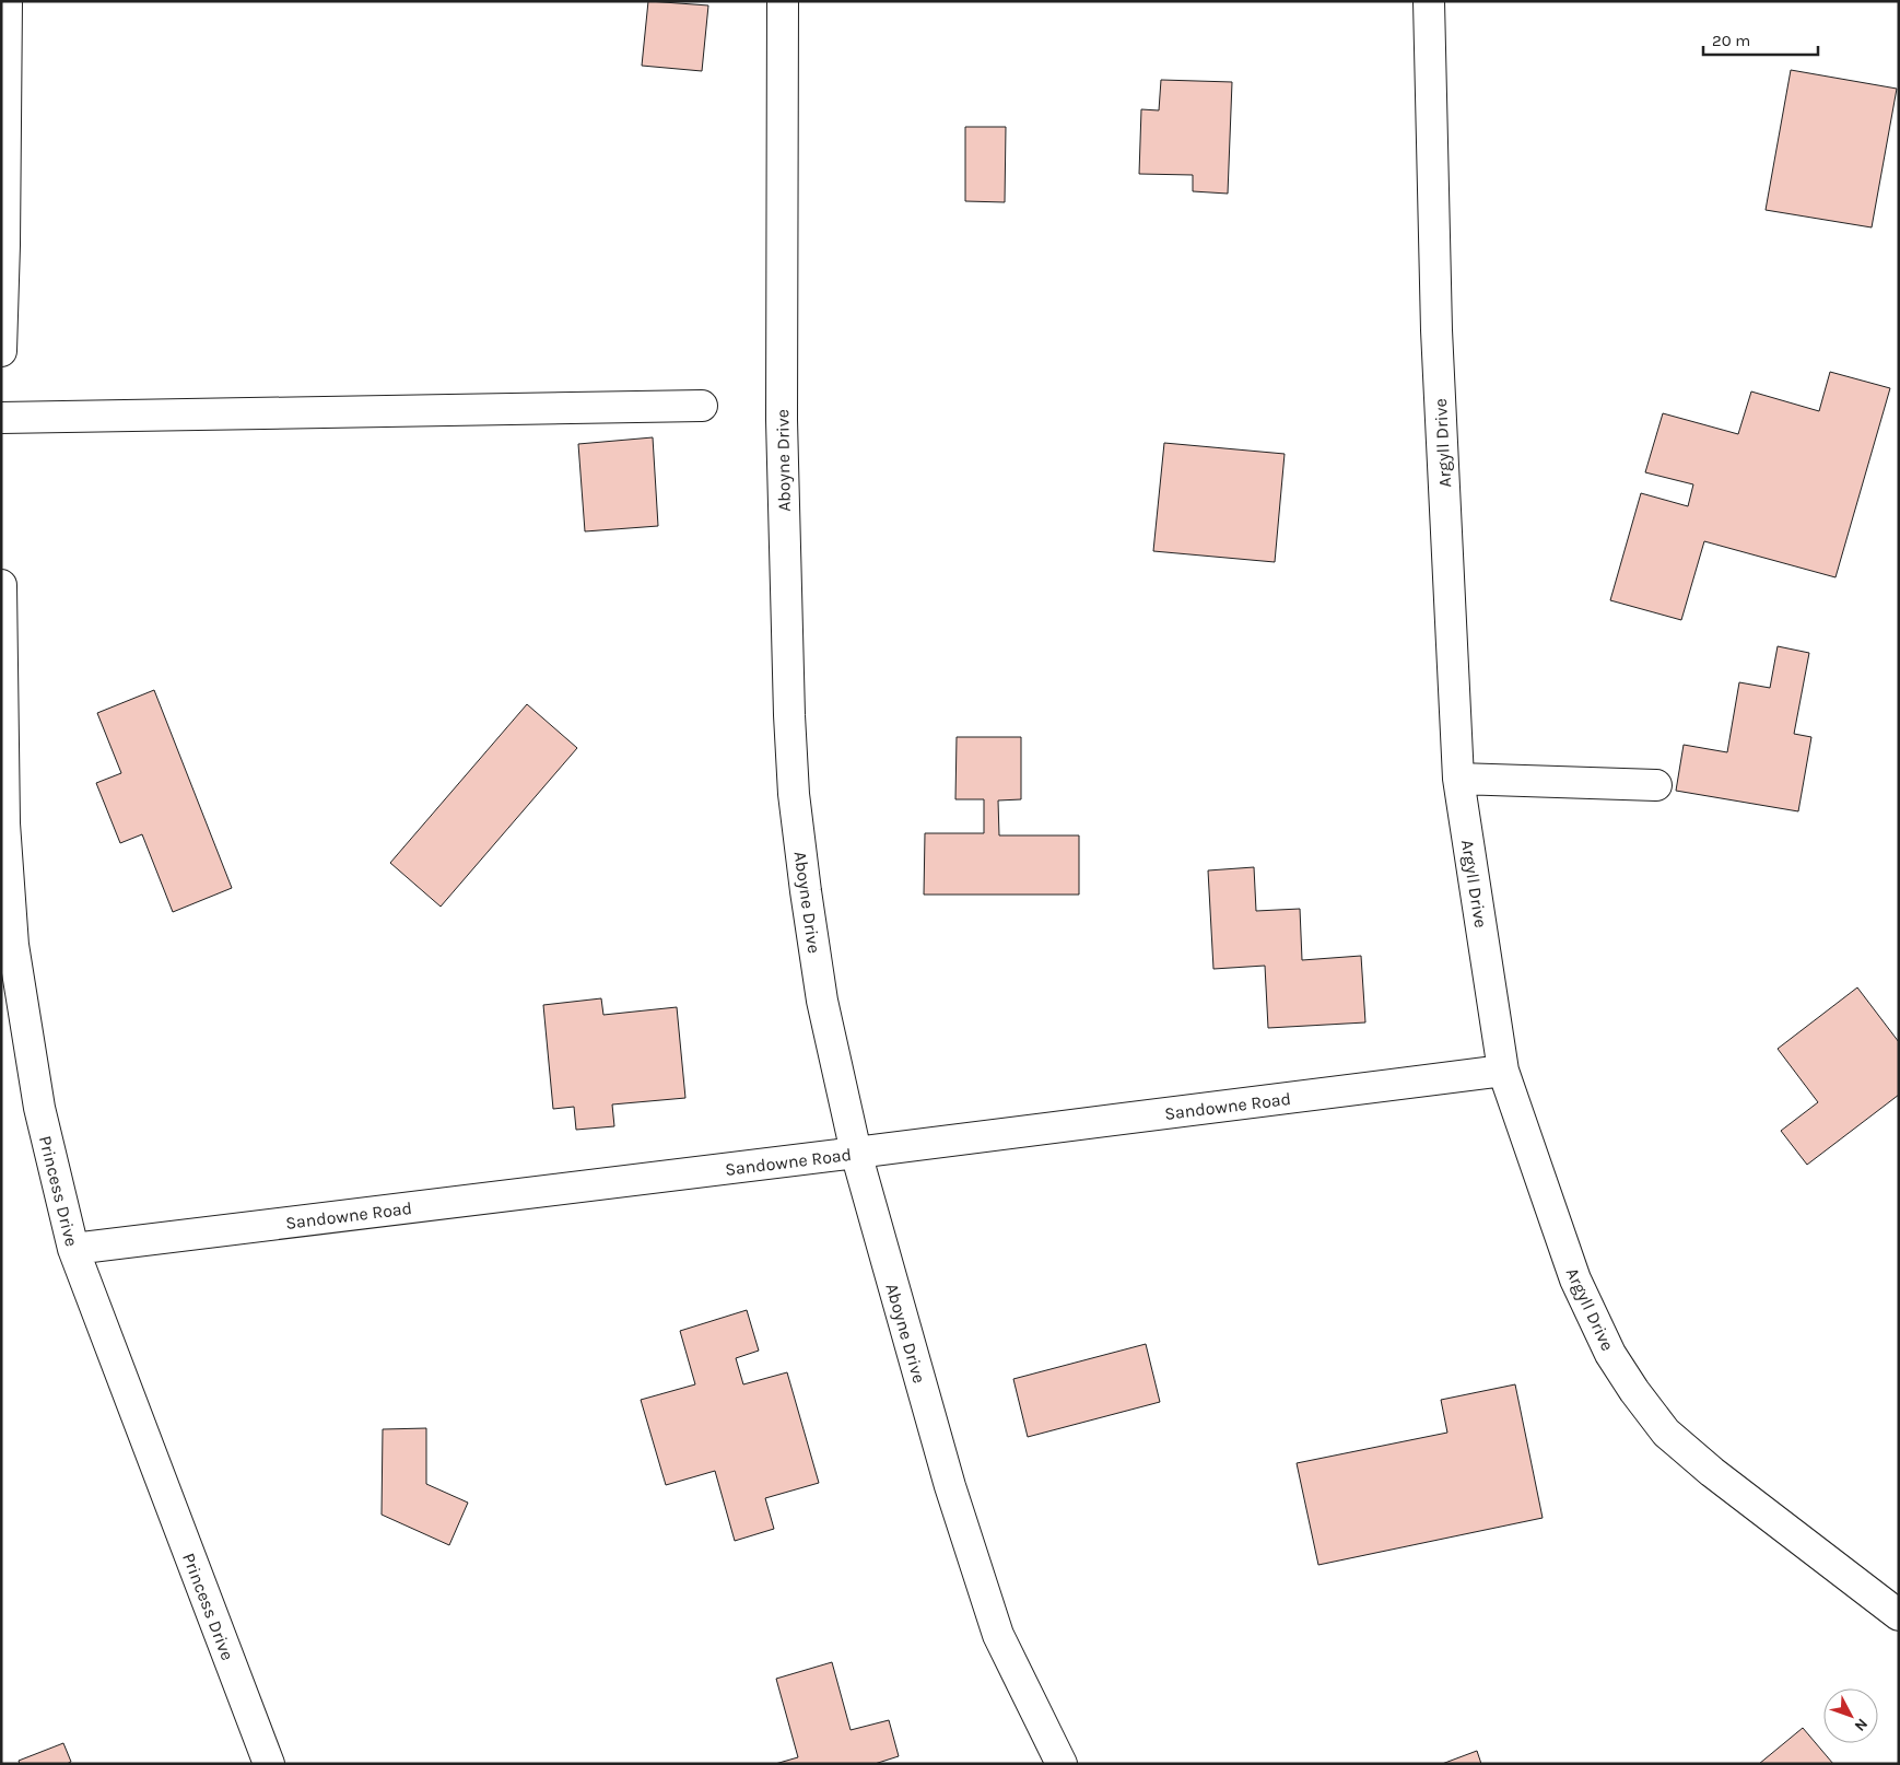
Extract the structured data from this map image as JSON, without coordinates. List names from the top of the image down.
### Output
{
  "streets": {
    "street": [
      "Argyll Drive",
      "Aboyne Drive",
      "Sandowne Road",
      "Princess Drive"
    ]
  },
  "crossings": [
    ["Argyll Drive", "Sandowne Road"],
    ["Aboyne Drive", "Sandowne Road"],
    ["Sandowne Road", "Princess Drive"]
  ],
  "scale_bar": "20 m",
  "north": "bottom right"
}
